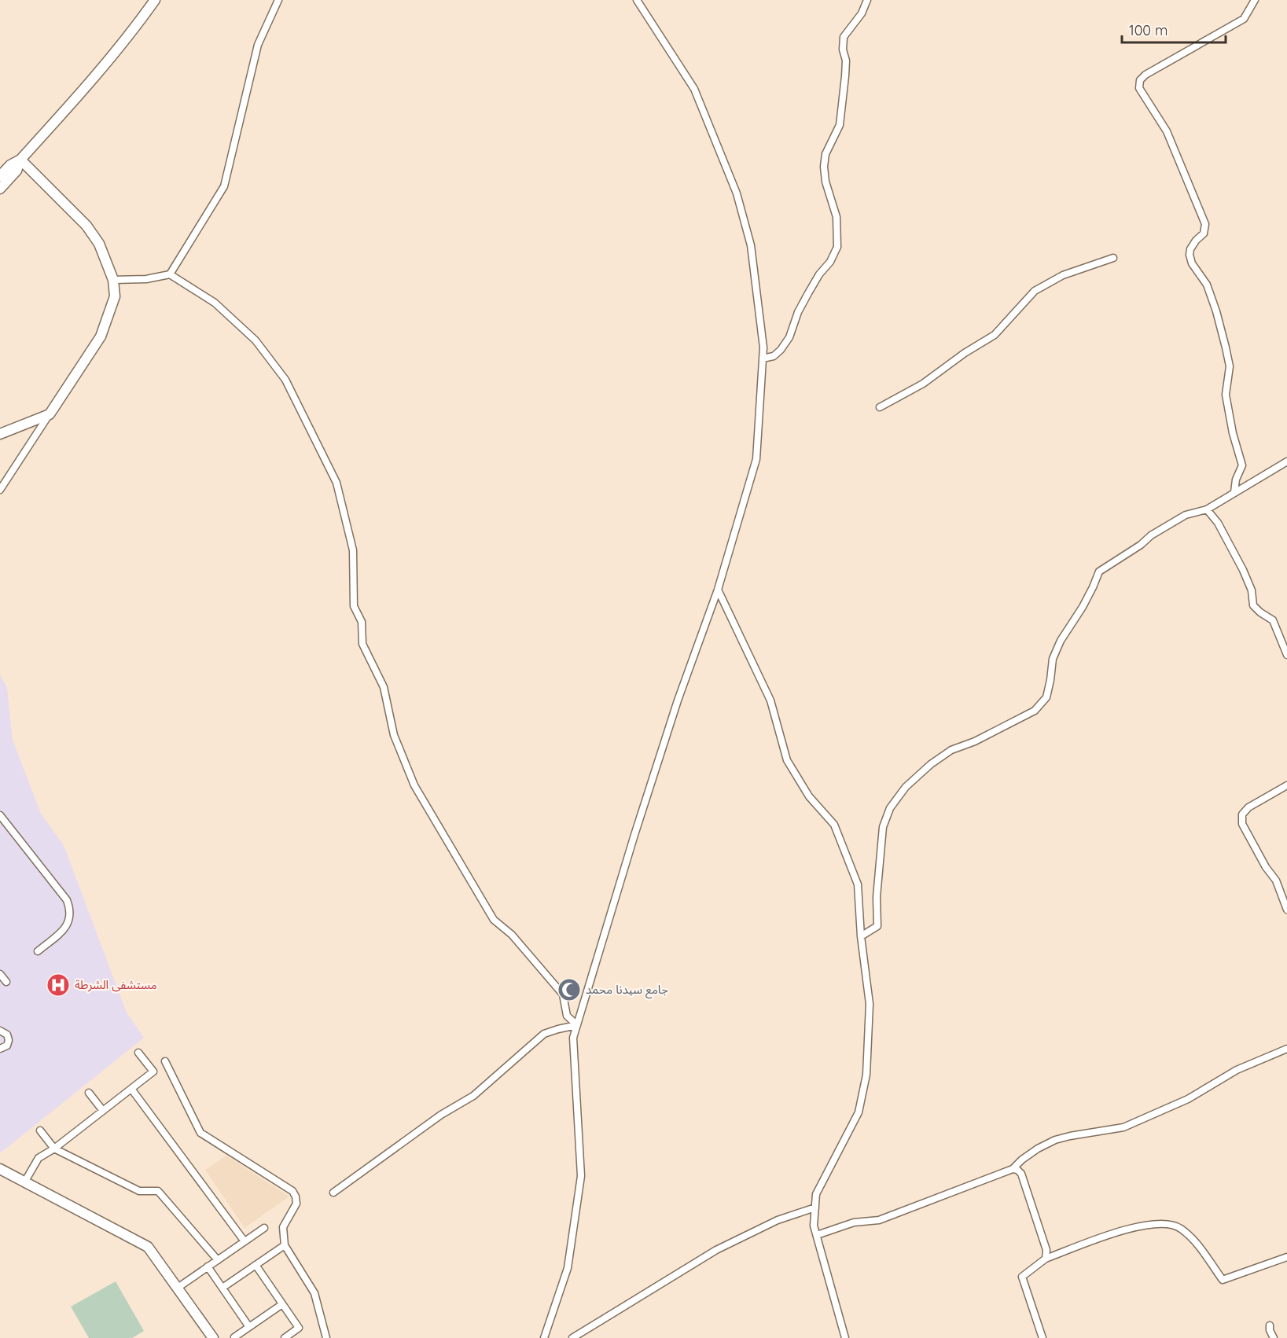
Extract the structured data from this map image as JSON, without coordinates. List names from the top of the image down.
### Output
{
  "places": {
    "hospital": ["مستشفى الشرطة"],
    "mosque": ["جامع سيدنا محمد"]
  },
  "scale_bar": "100 m"
}
